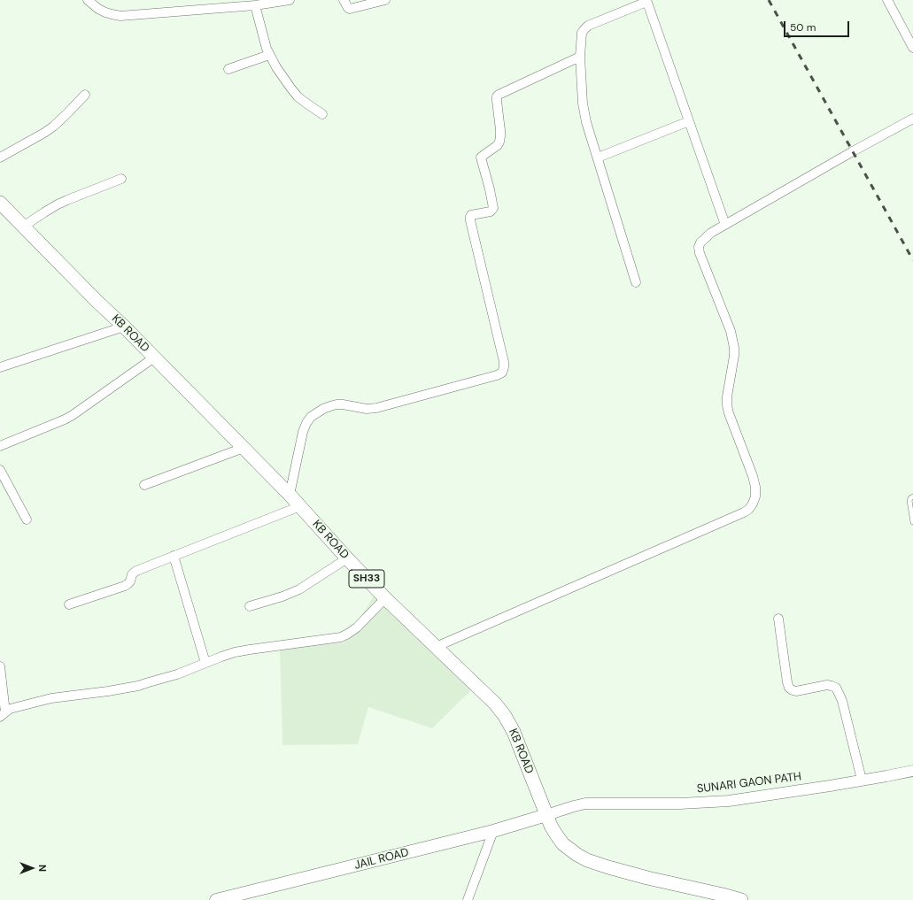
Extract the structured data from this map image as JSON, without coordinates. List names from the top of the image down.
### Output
{
  "streets": {
    "main road": ["KB ROAD", "SH33", "JAIL ROAD"],
    "street": ["SUNARI GAON PATH"]
  },
  "crossings": [
    ["KB ROAD", "SUNARI GAON PATH"],
    ["KB ROAD", "JAIL ROAD"],
    ["SUNARI GAON PATH", "JAIL ROAD"]
  ],
  "scale_bar": "50 m",
  "north": "right"
}
